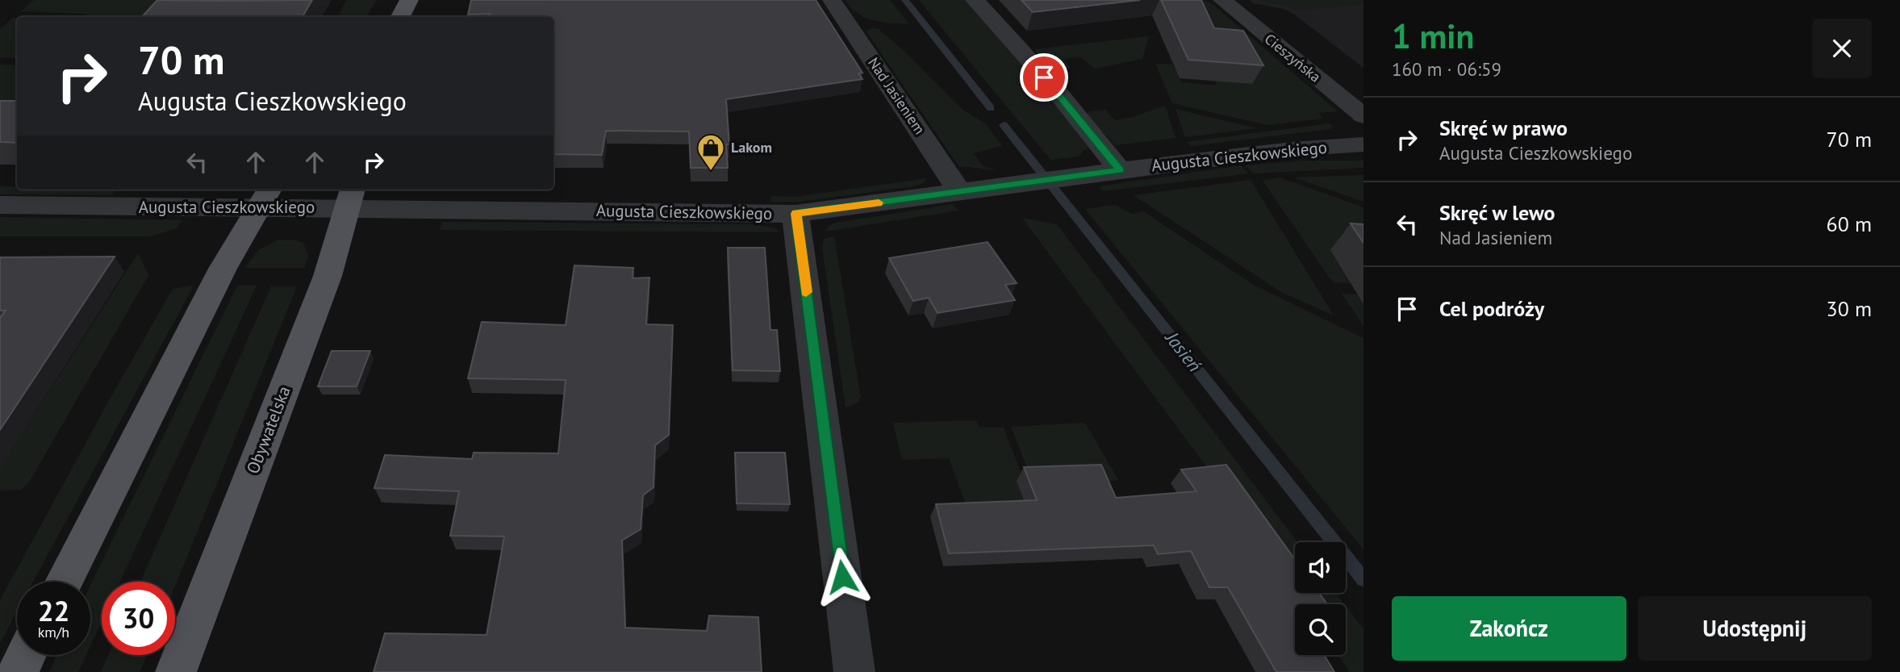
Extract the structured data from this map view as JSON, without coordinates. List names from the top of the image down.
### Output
{
  "streets": {
    "main road": ["Obywatelska"],
    "street": ["Cieszyńska", "Nad Jasieniem", "Augusta Cieszkowskiego"]
  },
  "crossings": [
    ["Nad Jasieniem", "Augusta Cieszkowskiego"],
    ["Augusta Cieszkowskiego", "Obywatelska"]
  ],
  "water": ["Jasień"],
  "places": {
    "shop": ["Lakom"]
  },
  "page": {
    "heading": ["1 min", "160 m · 06:59"],
    "turn": ["70 m", "Augusta Cieszkowskiego"],
    "list": [
      {
        "name": "Skręć w prawo",
        "note": "Augusta Cieszkowskiego",
        "value": "70 m"
      },
      {
        "name": "Skręć w lewo",
        "note": "Nad Jasieniem",
        "value": "60 m"
      },
      {
        "name": "Cel podróży",
        "value": "30 m"
      }
    ],
    "speed": "22 km/h",
    "limit": "30",
    "buttons": ["Zakończ", "Udostępnij"]
  }
}
